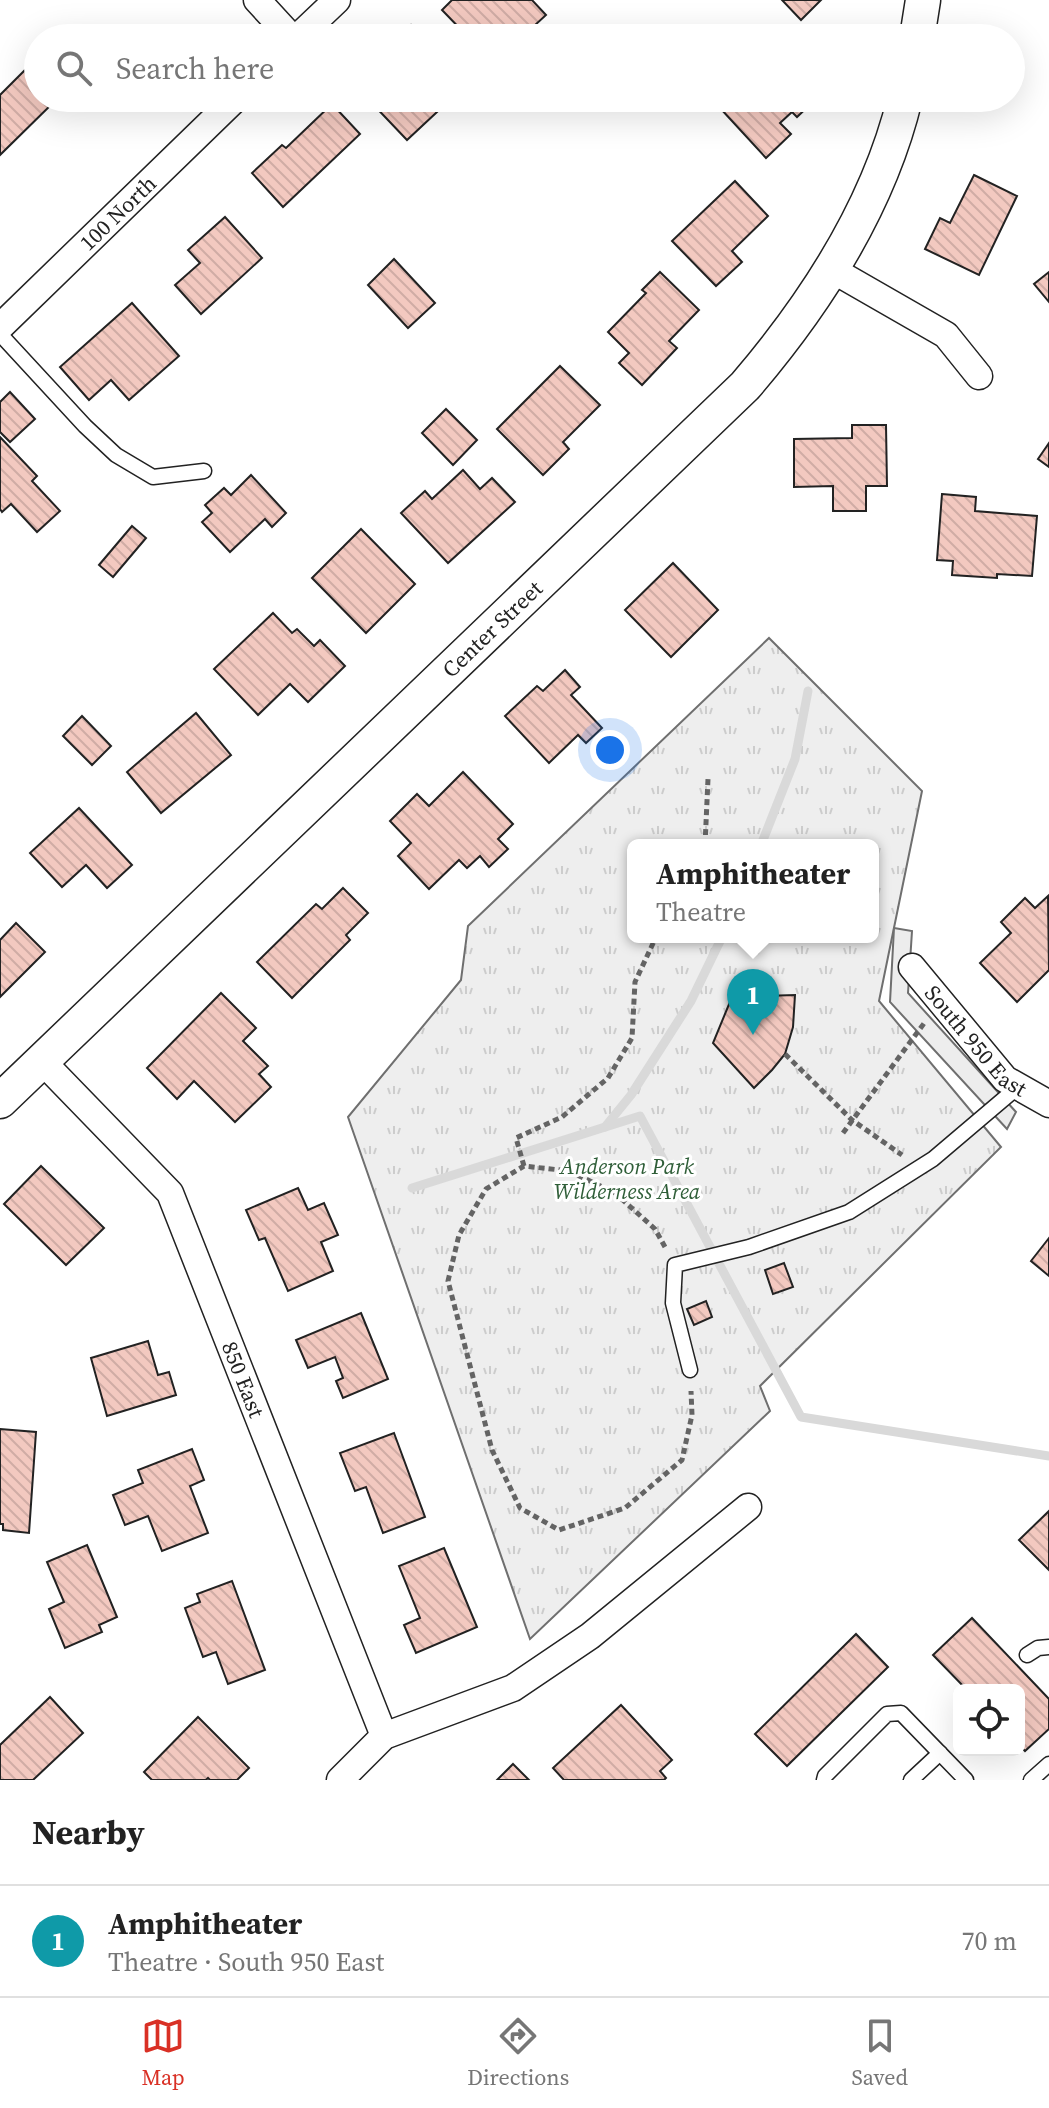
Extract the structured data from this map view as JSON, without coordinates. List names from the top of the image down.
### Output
{
  "streets": {
    "street": [
      "100 North",
      "Center Street",
      "South 950 East",
      "850 East"
    ]
  },
  "crossings": [
    ["Center Street", "850 East"]
  ],
  "parks": ["Anderson Park Wilderness Area"],
  "page": {
    "search": "Search here",
    "popup": ["Amphitheater", "Theatre"],
    "pins": "1",
    "heading": "Nearby",
    "list": [
      {
        "mark": "1",
        "name": "Amphitheater",
        "note": "Theatre · South 950 East",
        "value": "70 m"
      }
    ],
    "nav": ["Map", "Directions", "Saved"]
  }
}
